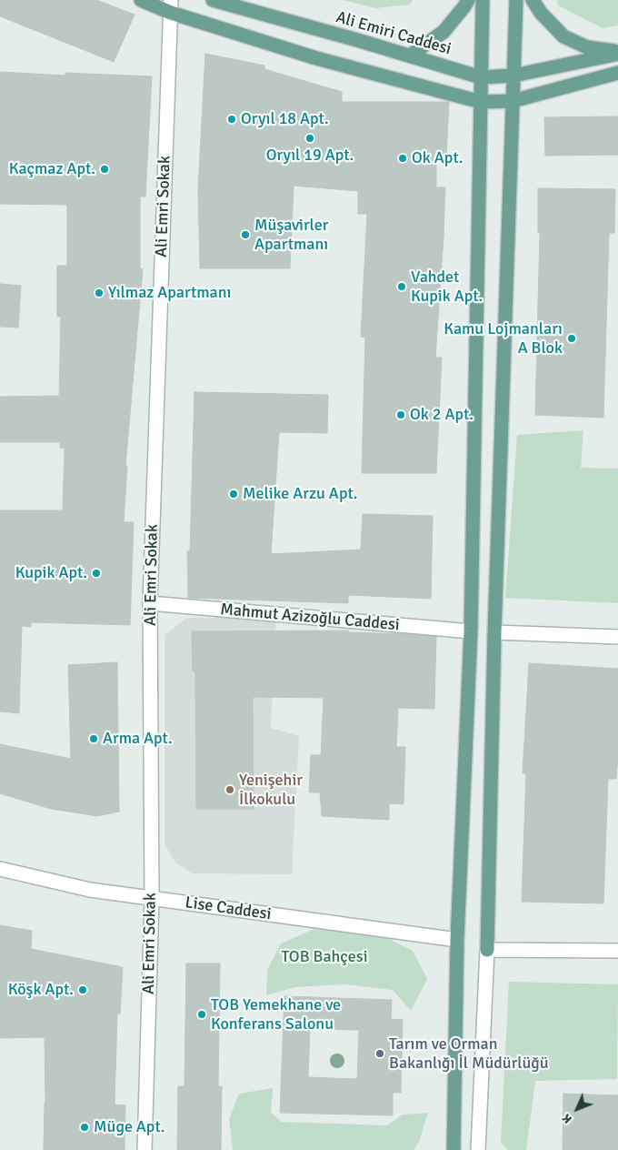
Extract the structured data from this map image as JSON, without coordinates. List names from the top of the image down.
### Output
{
  "streets": {
    "main road": ["Ali Emiri Caddesi"],
    "street": ["Ali Emri Sokak", "Mahmut Azizoğlu Caddesi", "Lise Caddesi"]
  },
  "crossings": [
    ["Ali Emri Sokak", "Mahmut Azizoğlu Caddesi"],
    ["Ali Emri Sokak", "Lise Caddesi"]
  ],
  "parks": ["TOB Bahçesi"],
  "places": [
    "Oryıl 18 Apt.",
    "Oryıl 19 Apt.",
    "Ok Apt.",
    "Kaçmaz Apt.",
    "Müşavirler Apartmanı",
    "Vahdet Kupik Apt.",
    "Yılmaz Apartmanı",
    "Kamu Lojmanları A Blok",
    "Ok 2 Apt.",
    "Melike Arzu Apt.",
    "Kupik Apt.",
    "Arma Apt.",
    "Yenişehir İlkokulu",
    "Köşk Apt.",
    "TOB Yemekhane ve Konferans Salonu",
    "Tarım ve Orman Bakanlığı İl Müdürlüğü",
    "Müge Apt."
  ],
  "north": "bottom left"
}
